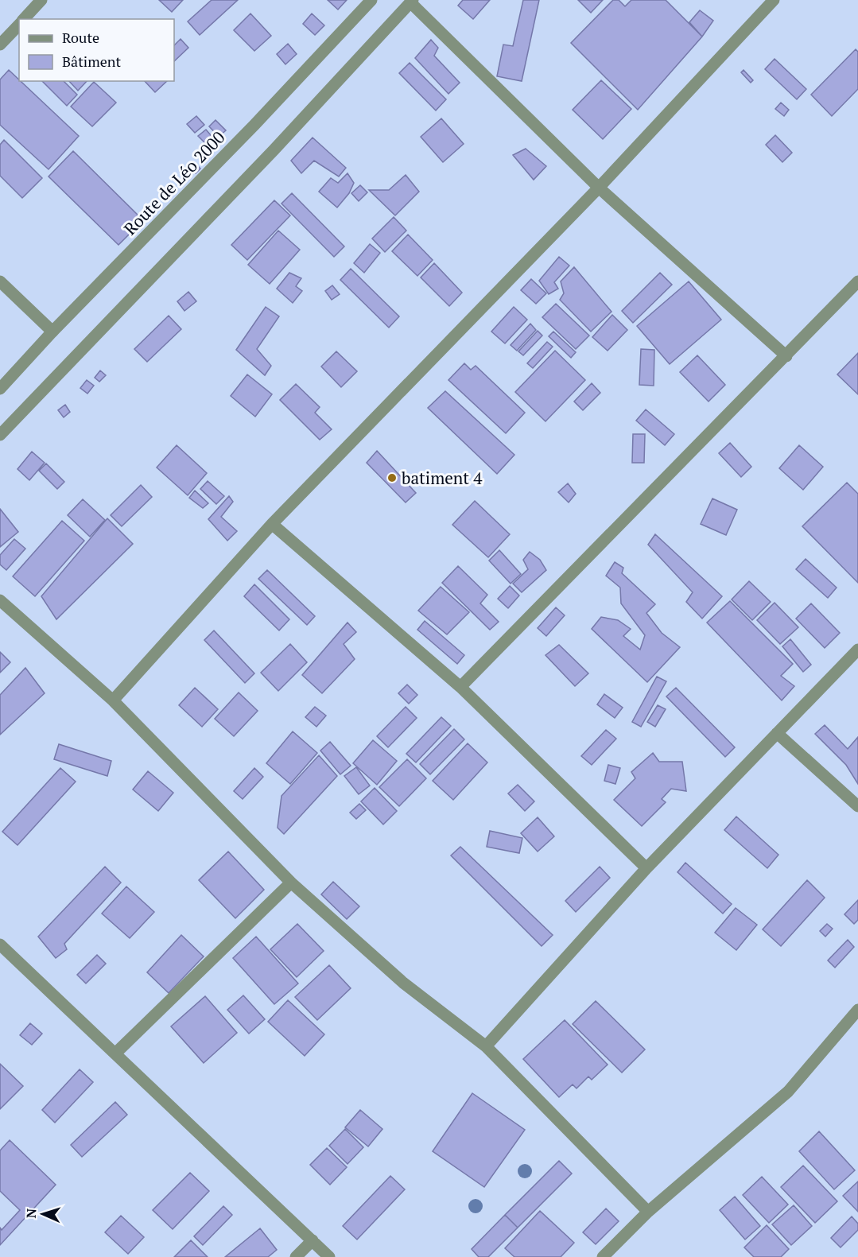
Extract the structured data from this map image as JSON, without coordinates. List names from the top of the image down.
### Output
{
  "streets": {
    "street": ["Route de Léo 2000"]
  },
  "places": ["batiment 4"],
  "legend": ["Route", "Bâtiment"],
  "north": "left"
}
